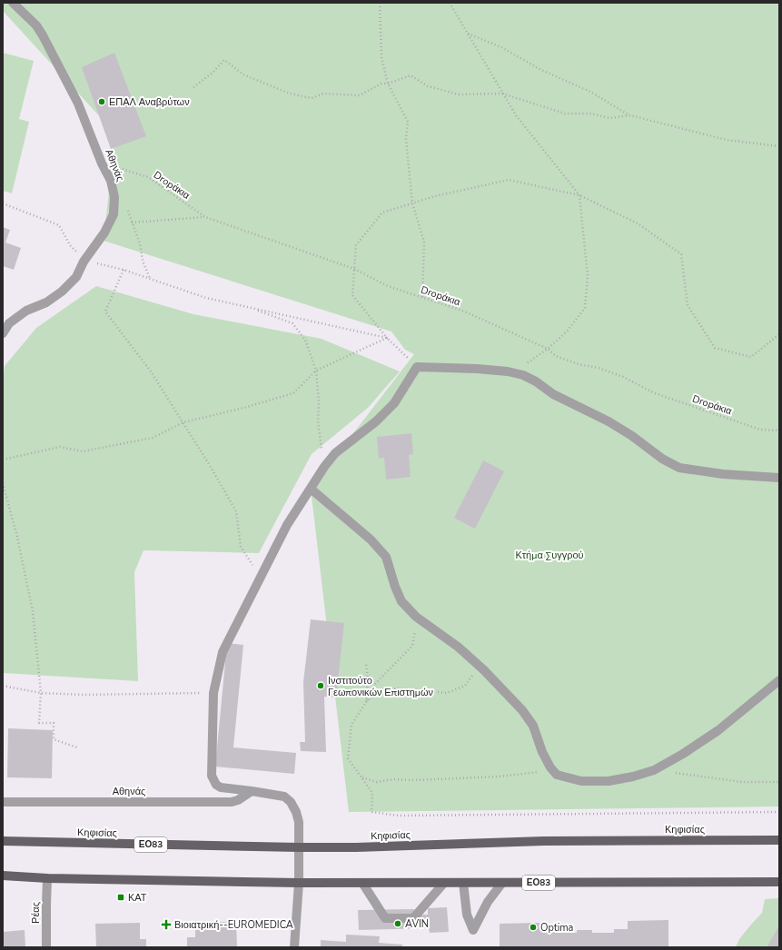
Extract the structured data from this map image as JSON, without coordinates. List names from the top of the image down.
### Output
{
  "streets": {
    "main road": ["Κηφισίας", "ΕΟ83"],
    "street": ["Αθηνάς", "Ρέας"],
    "path": ["Dropάκια"]
  },
  "crossings": [
    ["Αθηνάς", "Dropάκια"],
    ["ΕΟ83", "Ρέας"]
  ],
  "parks": ["Κτήμα Συγγρού"],
  "places": {
    "other": [
      "ΕΠΑΛ Αναβρύτων",
      "Ινστιτούτο Γεωπονικών Επιστημών",
      "AVIN",
      "Optima"
    ],
    "transit": ["ΚΑΤ"],
    "health": ["Βιοιατρική--EUROMEDICA"]
  }
}
